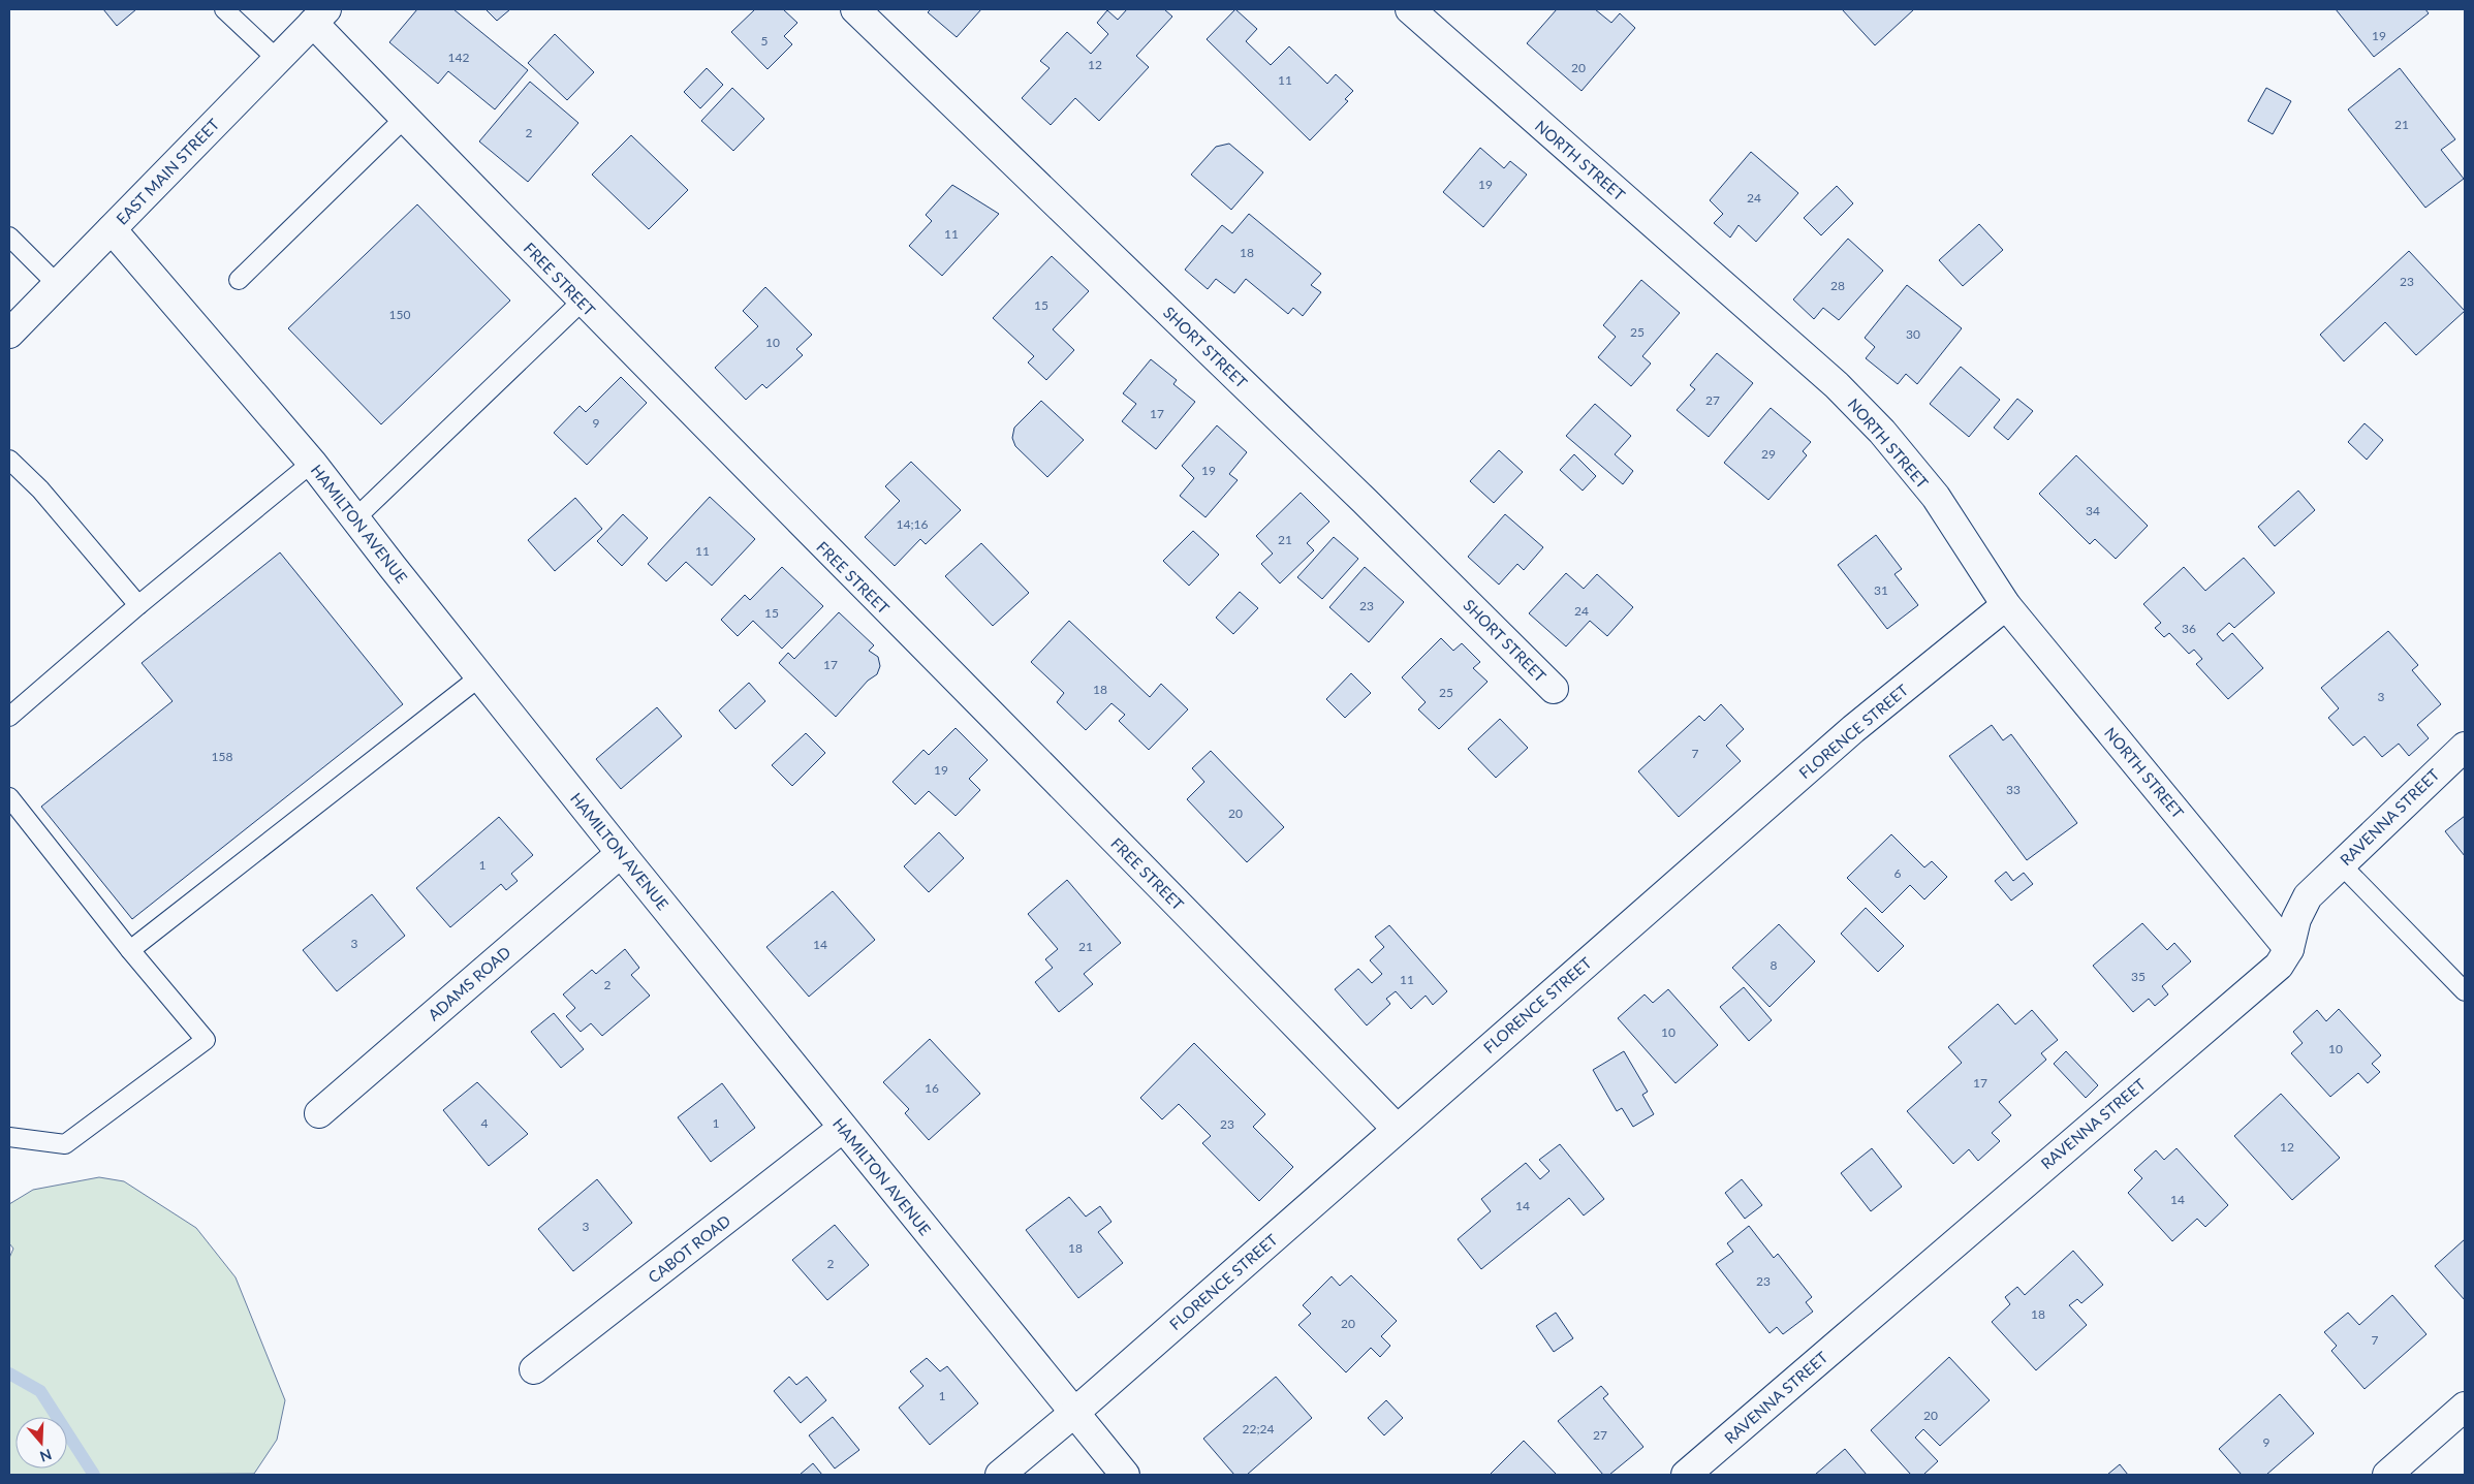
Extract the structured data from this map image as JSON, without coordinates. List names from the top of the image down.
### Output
{
  "streets": {
    "street": [
      "NORTH STREET",
      "EAST MAIN STREET",
      "FREE STREET",
      "SHORT STREET",
      "HAMILTON AVENUE",
      "FLORENCE STREET",
      "RAVENNA STREET",
      "ADAMS ROAD",
      "CABOT ROAD"
    ]
  },
  "crossings": [
    ["NORTH STREET", "FLORENCE STREET"],
    ["NORTH STREET", "RAVENNA STREET"],
    ["EAST MAIN STREET", "FREE STREET"],
    ["EAST MAIN STREET", "HAMILTON AVENUE"],
    ["FREE STREET", "FLORENCE STREET"],
    ["HAMILTON AVENUE", "FLORENCE STREET"],
    ["HAMILTON AVENUE", "ADAMS ROAD"],
    ["HAMILTON AVENUE", "CABOT ROAD"]
  ],
  "house_numbers": [
    "19",
    "5",
    "142",
    "12",
    "20",
    "11",
    "21",
    "2",
    "19",
    "24",
    "11",
    "18",
    "23",
    "28",
    "15",
    "150",
    "25",
    "30",
    "10",
    "27",
    "17",
    "9",
    "29",
    "19",
    "34",
    "14;16",
    "21",
    "11",
    "31",
    "23",
    "24",
    "15",
    "36",
    "17",
    "18",
    "25",
    "3",
    "7",
    "158",
    "19",
    "33",
    "20",
    "1",
    "6",
    "3",
    "14",
    "21",
    "8",
    "35",
    "11",
    "2",
    "10",
    "10",
    "17",
    "16",
    "4",
    "1",
    "23",
    "12",
    "14",
    "14",
    "3",
    "18",
    "2",
    "23",
    "18",
    "20",
    "7",
    "1",
    "20",
    "22;24",
    "27",
    "9"
  ],
  "north": "bottom"
}
